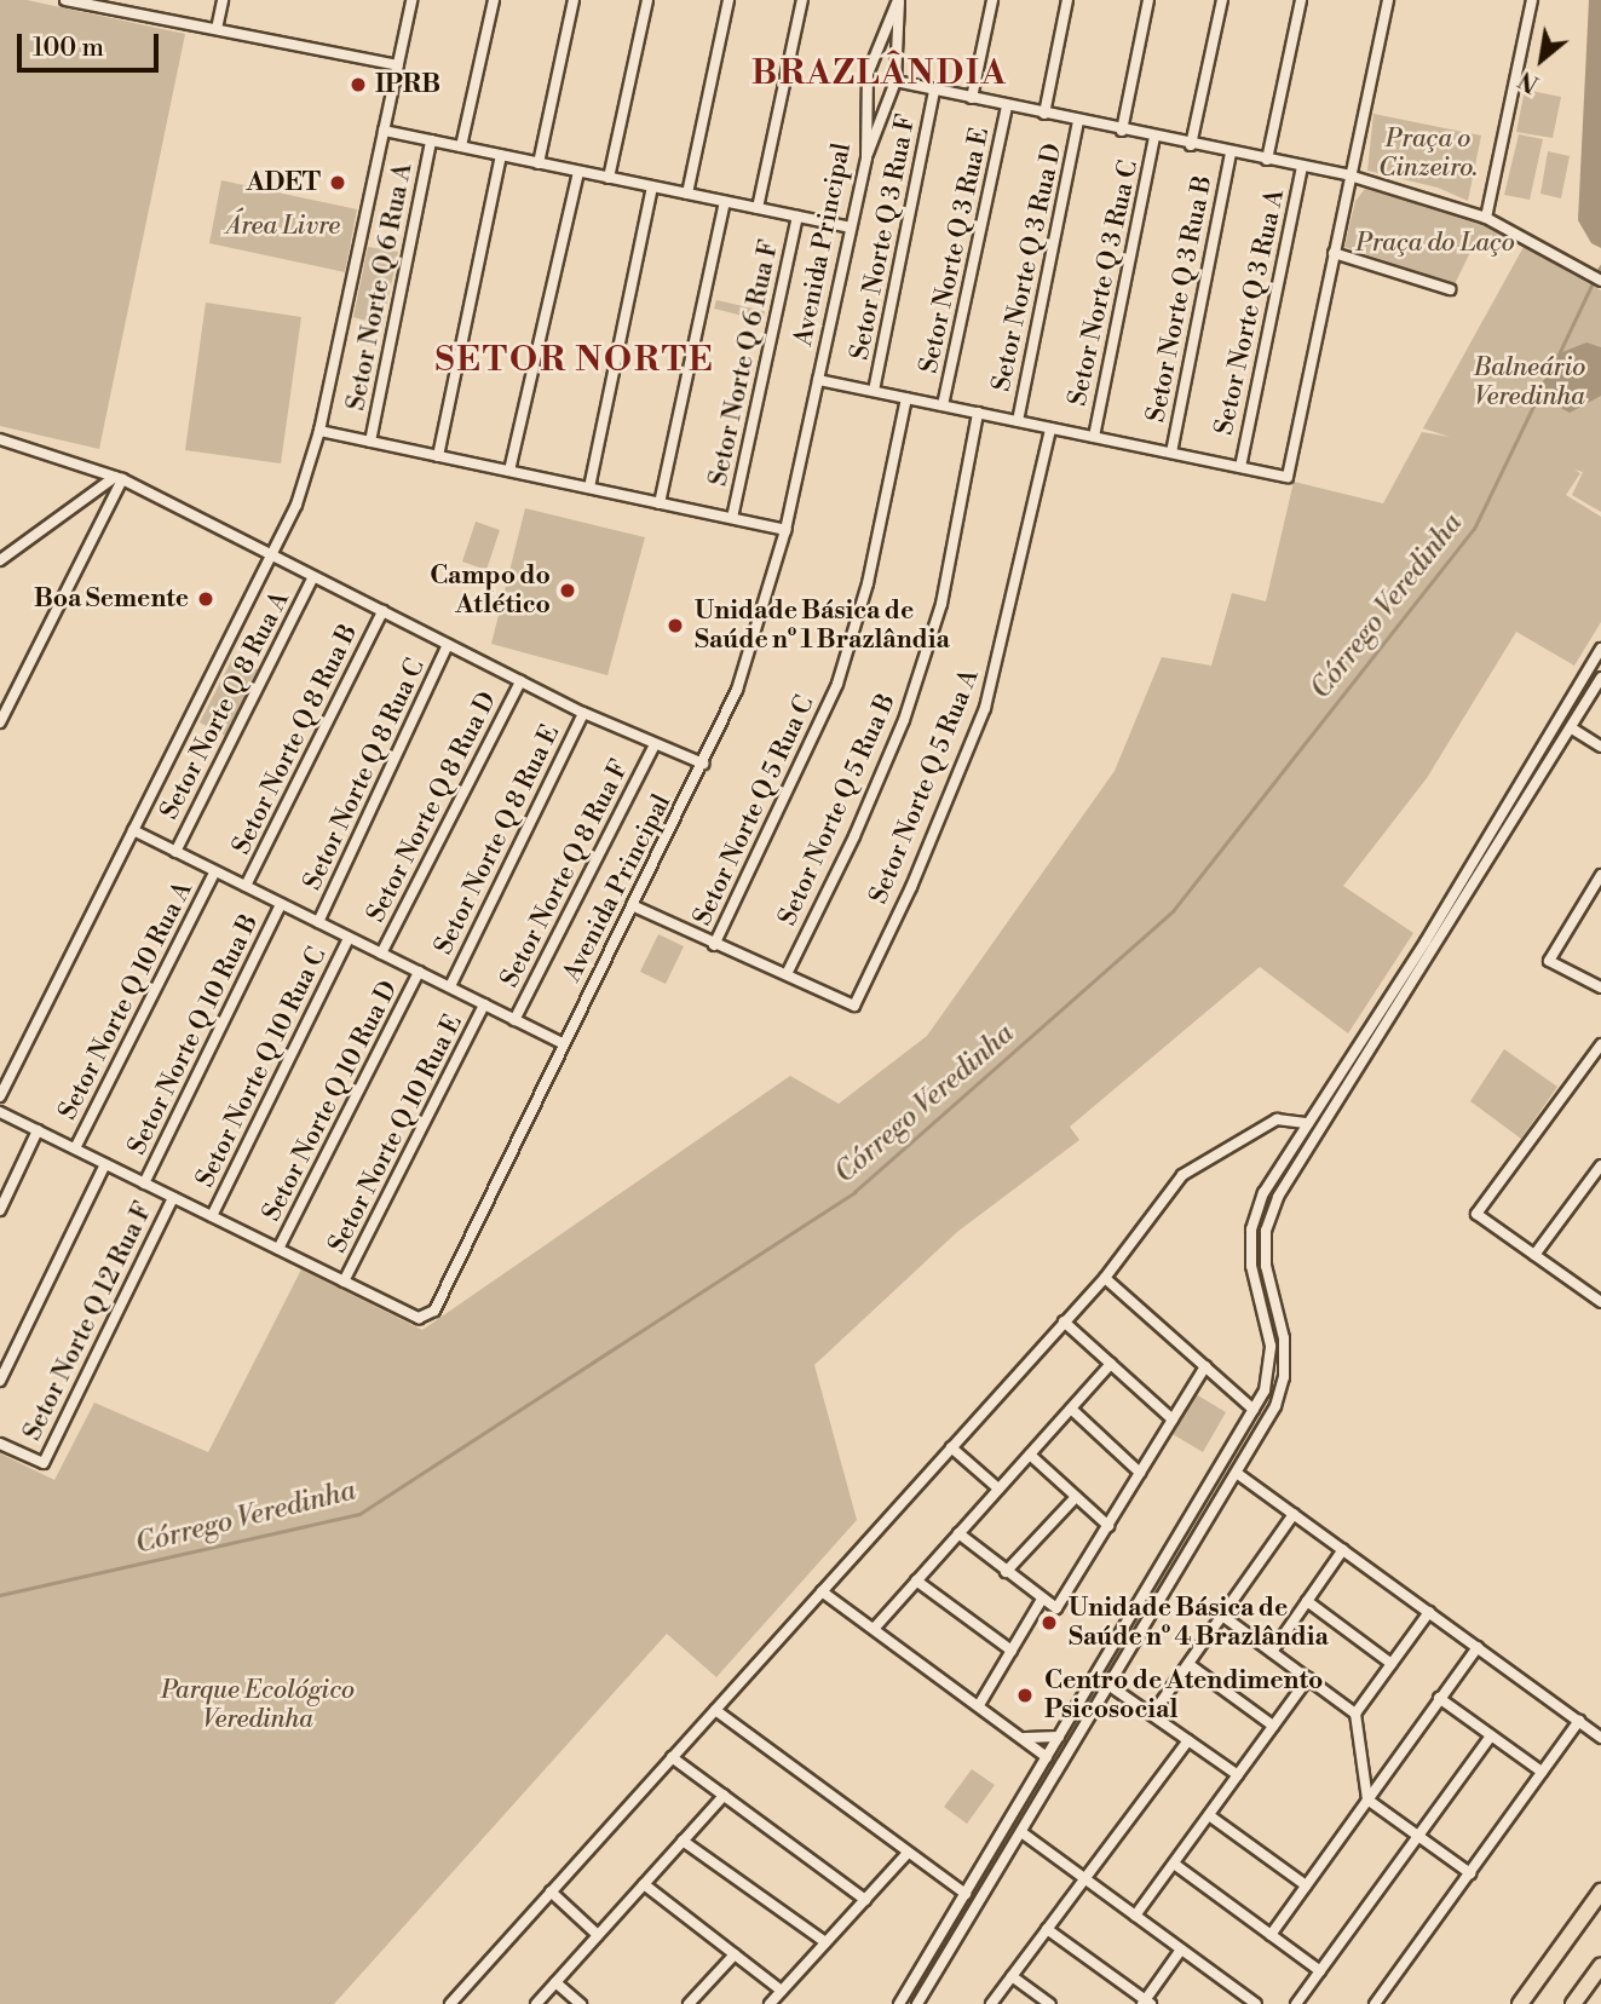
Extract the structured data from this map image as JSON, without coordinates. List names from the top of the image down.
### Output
{
  "streets": {
    "street": [
      "Setor Norte Q 3 Rua F",
      "Avenida Principal",
      "Setor Norte Q 3 Rua E",
      "Setor Norte Q 3 Rua D",
      "Setor Norte Q 3 Rua C",
      "Setor Norte Q 6 Rua A",
      "Setor Norte Q 3 Rua B",
      "Setor Norte Q 3 Rua A",
      "Setor Norte Q 6 Rua F",
      "Setor Norte Q 8 Rua A",
      "Setor Norte Q 8 Rua B",
      "Setor Norte Q 8 Rua C",
      "Setor Norte Q 5 Rua A",
      "Setor Norte Q 8 Rua D",
      "Setor Norte Q 5 Rua B",
      "Setor Norte Q 5 Rua C",
      "Setor Norte Q 8 Rua E",
      "Setor Norte Q 8 Rua F",
      "Setor Norte Q 10 Rua A",
      "Setor Norte Q 10 Rua B",
      "Setor Norte Q 10 Rua C",
      "Setor Norte Q 10 Rua D",
      "Setor Norte Q 10 Rua E",
      "Setor Norte Q 12 Rua F"
    ]
  },
  "crossings": [
    ["Avenida Principal", "Setor Norte Q 10 Rua A"],
    ["Avenida Principal", "Setor Norte Q 10 Rua B"],
    ["Avenida Principal", "Setor Norte Q 10 Rua C"],
    ["Avenida Principal", "Setor Norte Q 10 Rua D"],
    ["Avenida Principal", "Setor Norte Q 10 Rua E"],
    ["Avenida Principal", "Setor Norte Q 12 Rua F"],
    ["Setor Norte Q 5 Rua A", "Setor Norte Q 5 Rua B"]
  ],
  "districts": ["BRAZLÂNDIA", "SETOR NORTE"],
  "water": ["Córrego Veredinha"],
  "parks": [
    "Praça o Cinzeiro.",
    "Área Livre",
    "Praça do Laço",
    "Balneário Veredinha",
    "Parque Ecológico Veredinha"
  ],
  "places": [
    "IPRB",
    "ADET",
    "Campo do Atlético",
    "Boa Semente",
    "Unidade Básica de Saúde nº 1 Brazlândia",
    "Unidade Básica de Saúde nº 4 Brazlândia",
    "Centro de Atendimento Psicosocial"
  ],
  "scale_bar": "100 m",
  "north": "bottom left"
}
